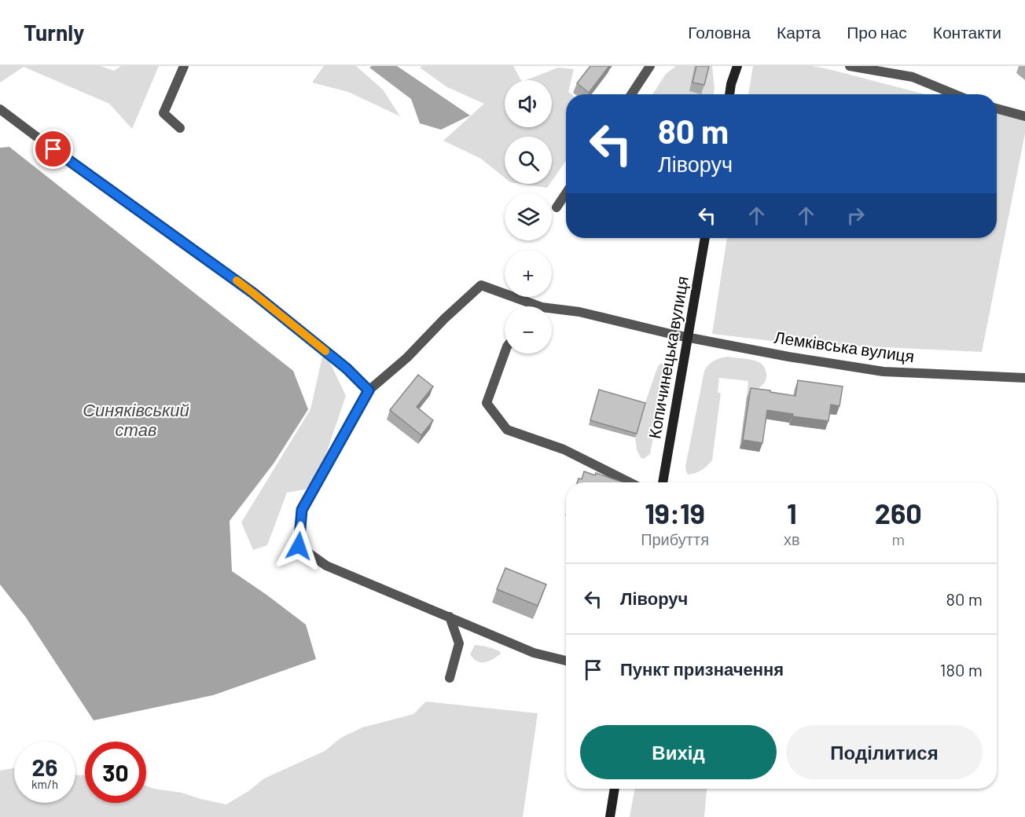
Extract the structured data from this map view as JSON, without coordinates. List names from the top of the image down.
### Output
{
  "streets": {
    "main road": ["Копичинецька вулиця"],
    "street": ["Лемківська вулиця"]
  },
  "crossings": [
    ["Лемківська вулиця", "Копичинецька вулиця"]
  ],
  "water": ["Синяківський став"],
  "page": {
    "header": "Turnly",
    "nav": [
      "Головна",
      "Карта",
      "Про нас",
      "Контакти"
    ],
    "map_buttons": ["+", "−"],
    "turn": ["80 m", "Ліворуч"],
    "eta": [
      "19:19",
      "Прибуття",
      "1",
      "хв",
      "260",
      "m"
    ],
    "list": [
      {
        "name": "Ліворуч",
        "value": "80 m"
      },
      {
        "name": "Пункт призначення",
        "value": "180 m"
      }
    ],
    "buttons": ["Вихід", "Поділитися"],
    "speed": "26 km/h",
    "limit": "30"
  }
}
